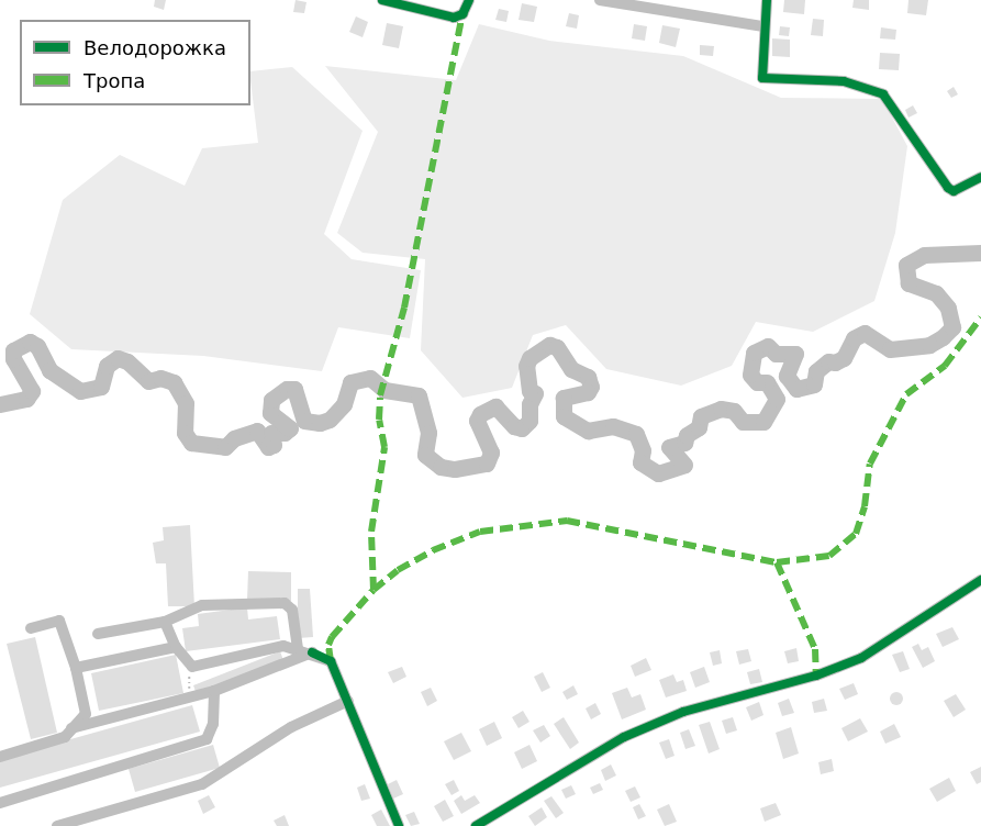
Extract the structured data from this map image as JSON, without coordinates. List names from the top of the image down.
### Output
{
  "legend": ["Велодорожка", "Тропа"]
}
